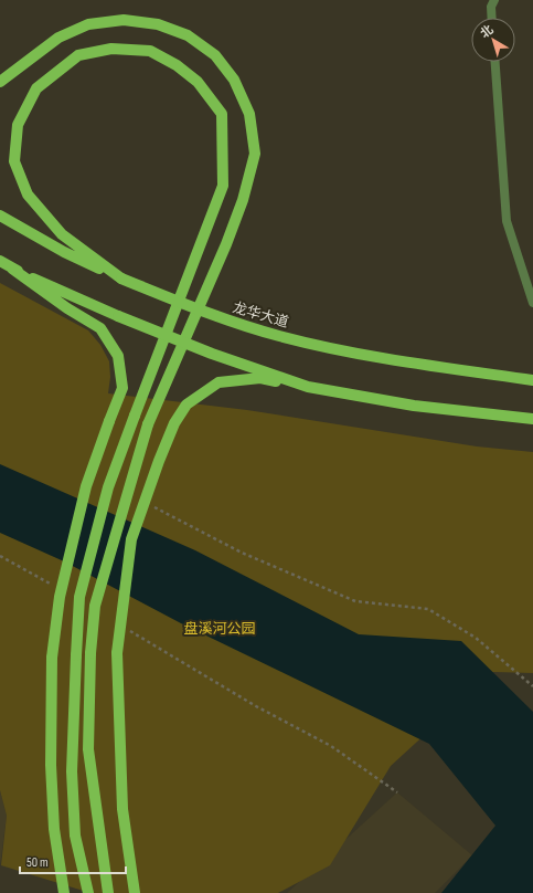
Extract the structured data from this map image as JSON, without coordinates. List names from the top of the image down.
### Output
{
  "streets": {
    "main road": ["龙华大道"]
  },
  "parks": ["盘溪河公园"],
  "scale_bar": "50 m",
  "north": "top left"
}
